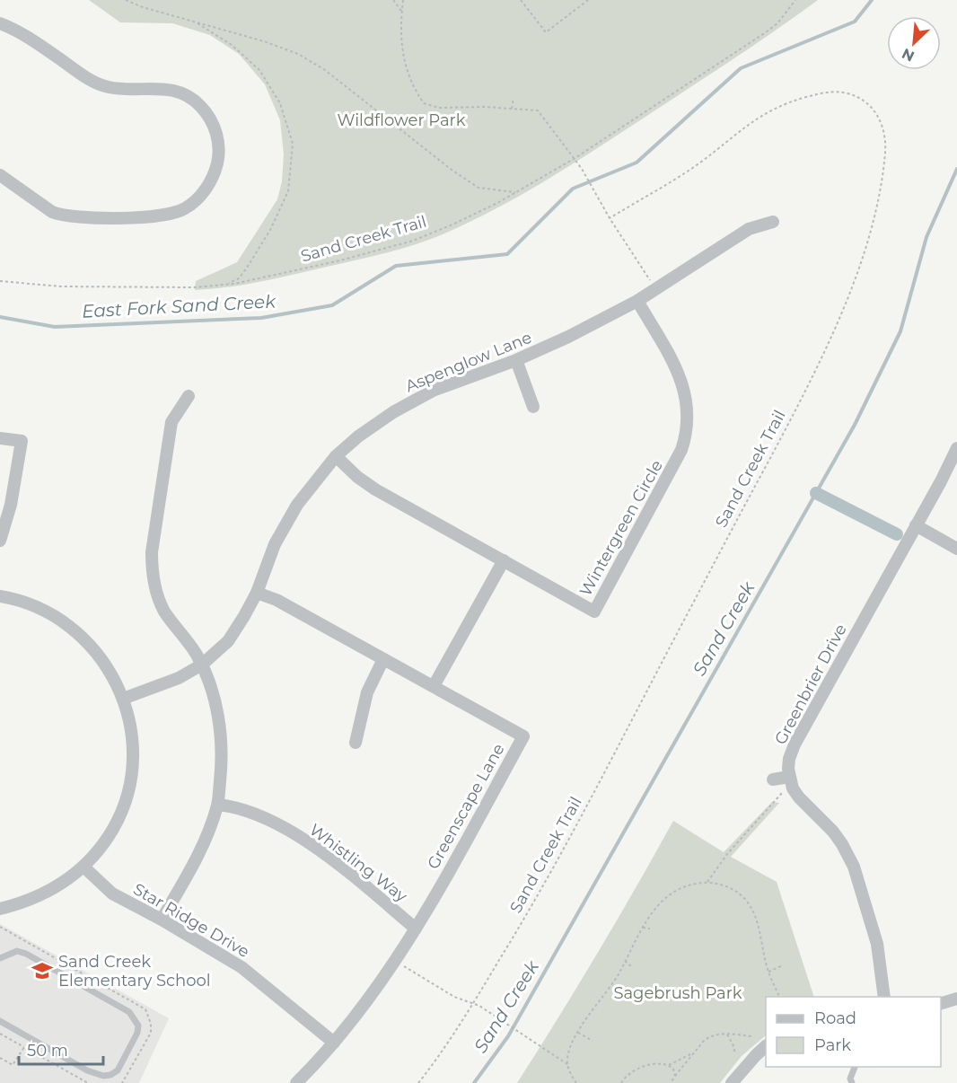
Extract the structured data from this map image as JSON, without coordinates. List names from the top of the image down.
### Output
{
  "streets": {
    "street": [
      "Aspenglow Lane",
      "Wintergreen Circle",
      "Greenbrier Drive",
      "Greenscape Lane",
      "Whistling Way",
      "Star Ridge Drive"
    ],
    "path": ["Sand Creek Trail"]
  },
  "crossings": [
    ["Aspenglow Lane", "Wintergreen Circle"],
    ["Aspenglow Lane", "Greenscape Lane"],
    ["Greenscape Lane", "Whistling Way"],
    ["Greenscape Lane", "Star Ridge Drive"]
  ],
  "water": ["East Fork Sand Creek", "Sand Creek"],
  "parks": ["Wildflower Park", "Sagebrush Park"],
  "places": {
    "school or university": ["Sand Creek Elementary School"]
  },
  "legend": ["Road", "Park"],
  "scale_bar": "50 m",
  "north": "bottom left"
}
